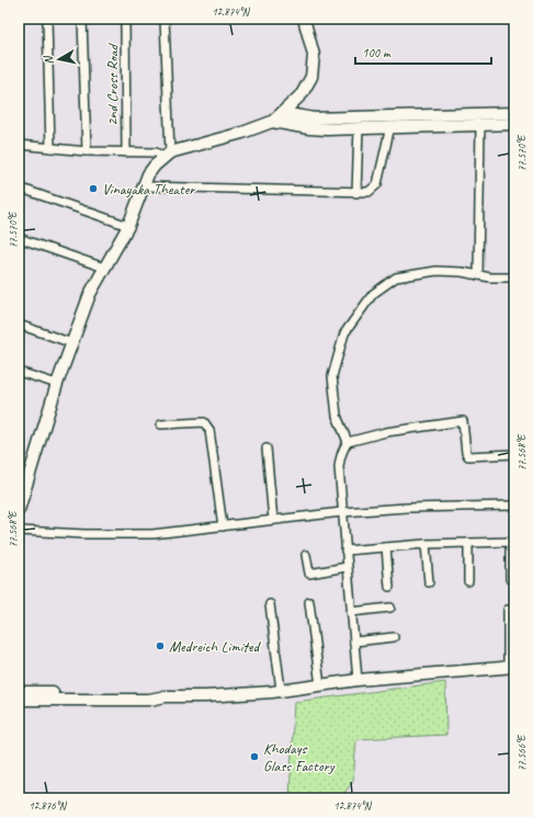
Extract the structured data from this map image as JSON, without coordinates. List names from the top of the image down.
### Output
{
  "streets": {
    "street": ["2nd Cross Road"]
  },
  "places": ["Vinayaka Theater", "Medreich Limited", "Khodays Glass Factory"],
  "scale_bar": "100 m",
  "north": "left",
  "coordinates": [
    "12.874°N",
    "77.570°E",
    "77.568°E",
    "77.566°E",
    "12.876°N"
  ]
}
